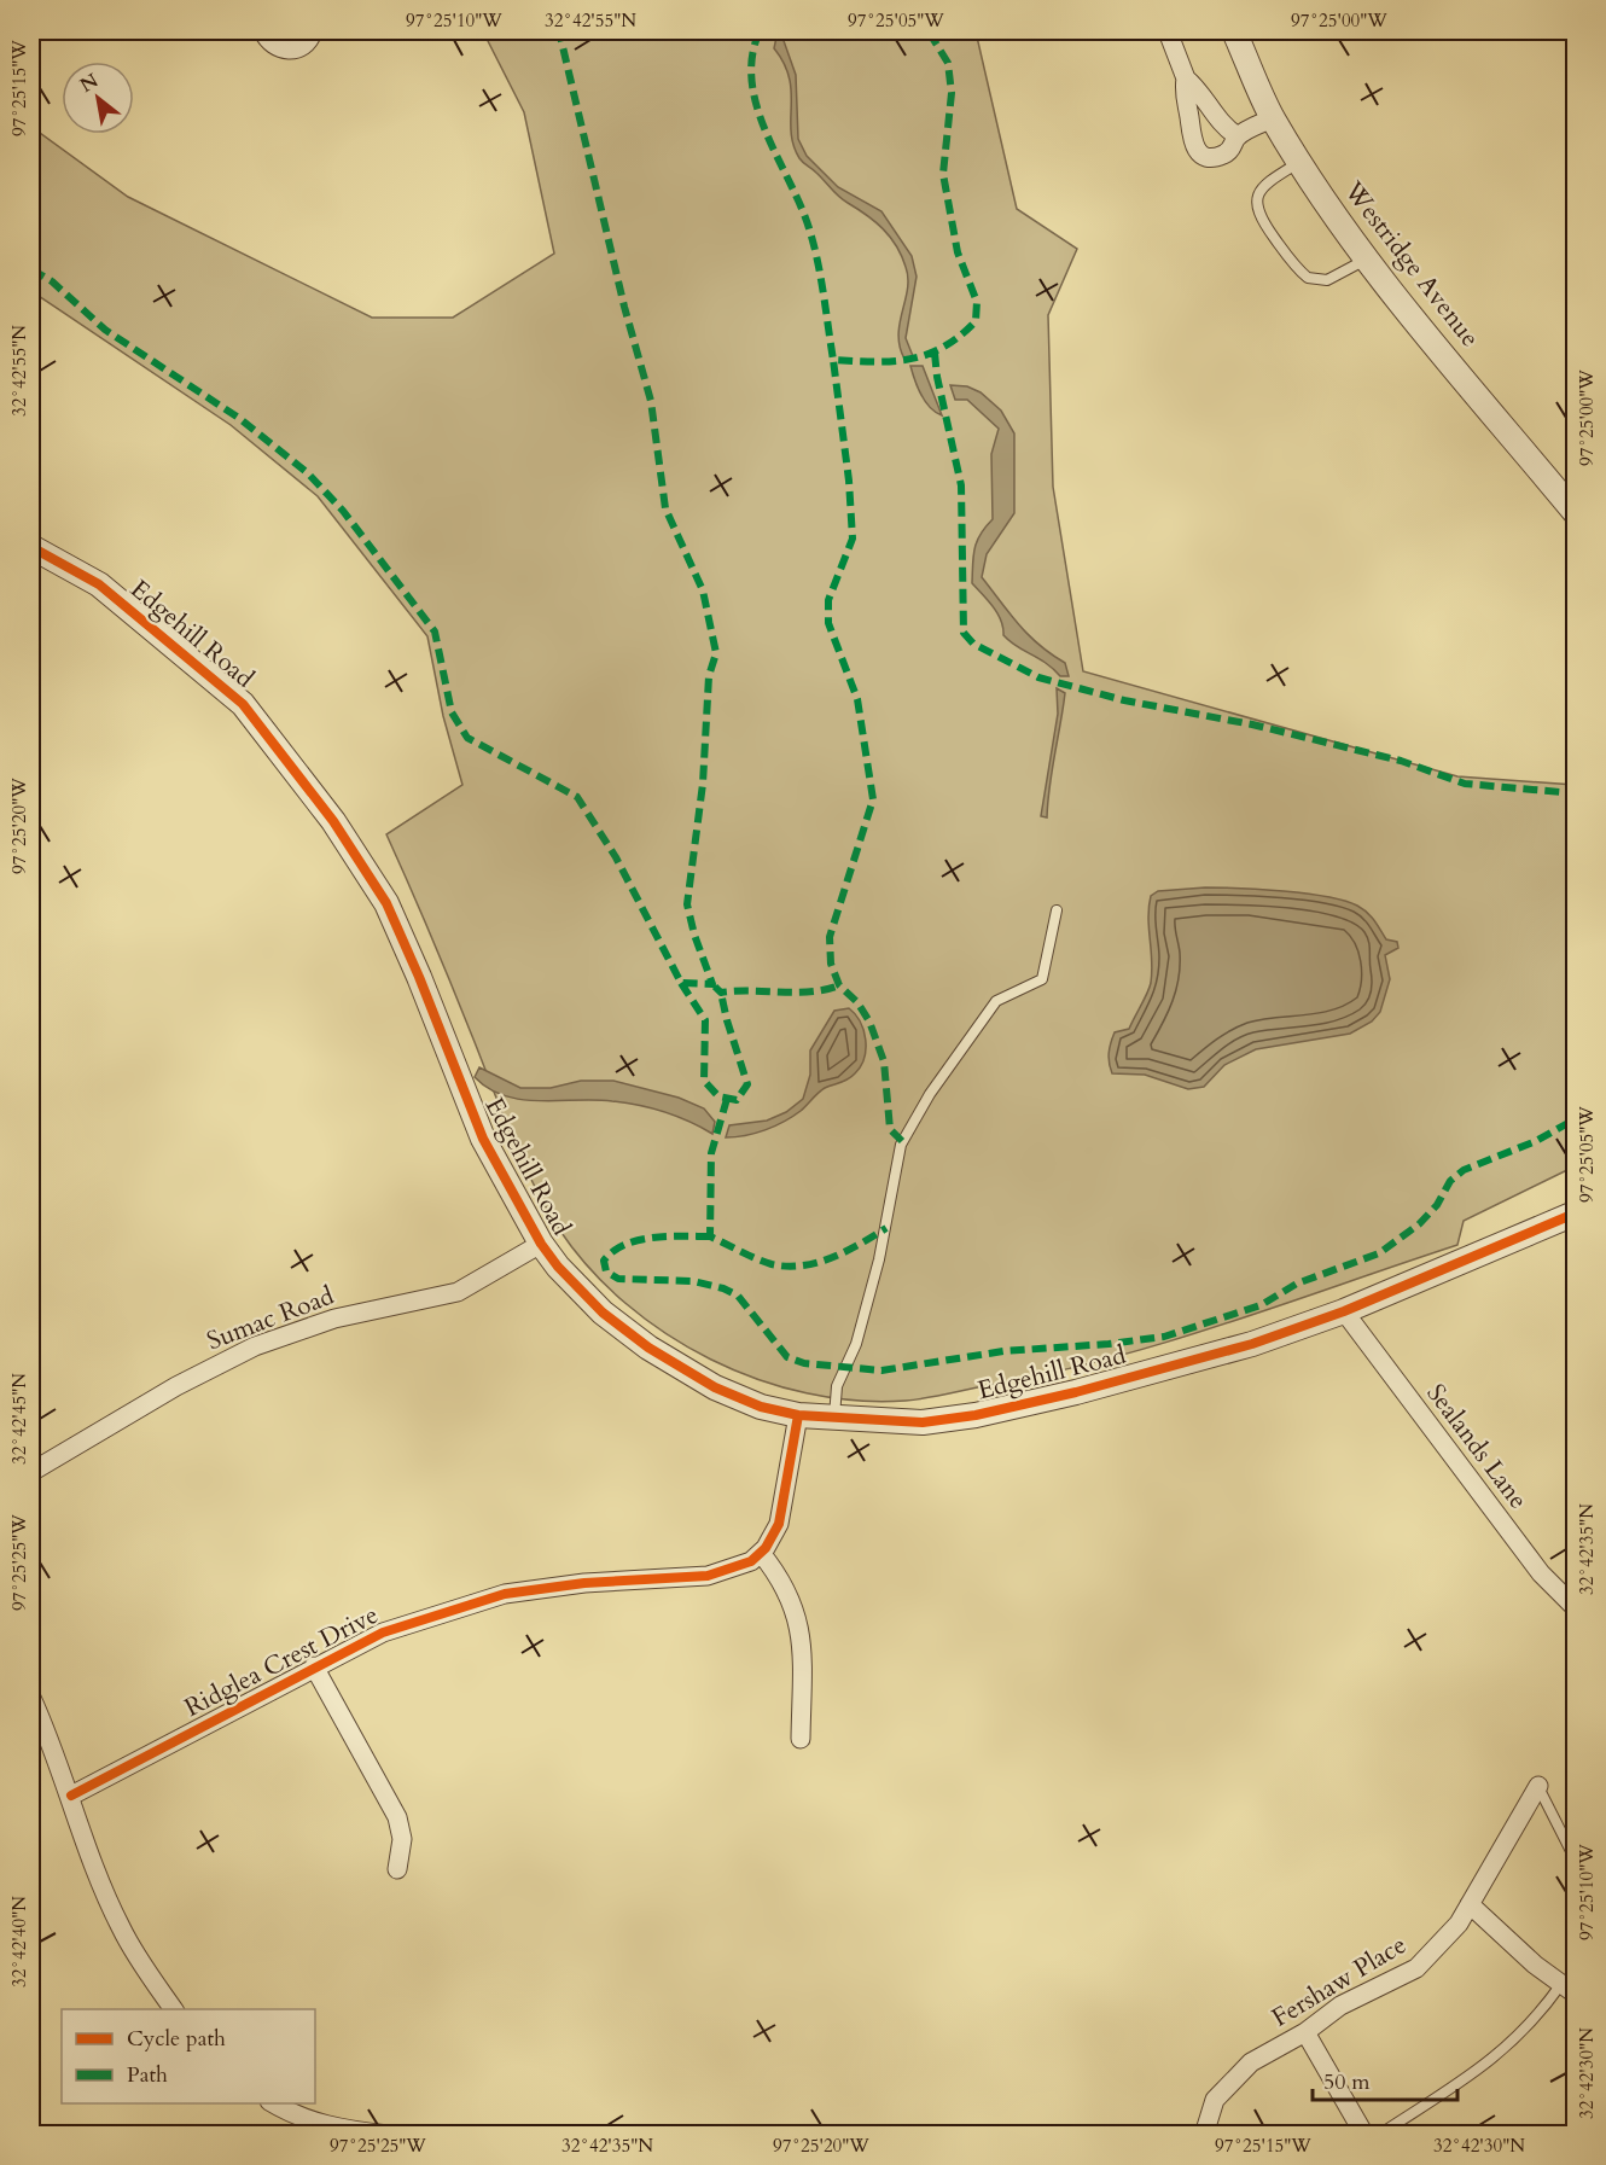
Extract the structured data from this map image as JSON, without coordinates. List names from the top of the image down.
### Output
{
  "streets": {
    "street": [
      "Westridge Avenue",
      "Edgehill Road",
      "Sumac Road",
      "Sealands Lane",
      "Ridglea Crest Drive",
      "Fershaw Place"
    ]
  },
  "crossings": [
    ["Edgehill Road", "Sumac Road"],
    ["Edgehill Road", "Sealands Lane"]
  ],
  "legend": ["Cycle path", "Path"],
  "scale_bar": "50 m",
  "north": "top left",
  "coordinates": [
    "97°25'10\"W",
    "32°42'55\"N",
    "97°25'05\"W",
    "97°25'00\"W",
    "97°25'15\"W",
    "97°25'20\"W",
    "32°42'45\"N",
    "32°42'35\"N",
    "97°25'25\"W",
    "32°42'40\"N",
    "32°42'30\"N"
  ]
}
